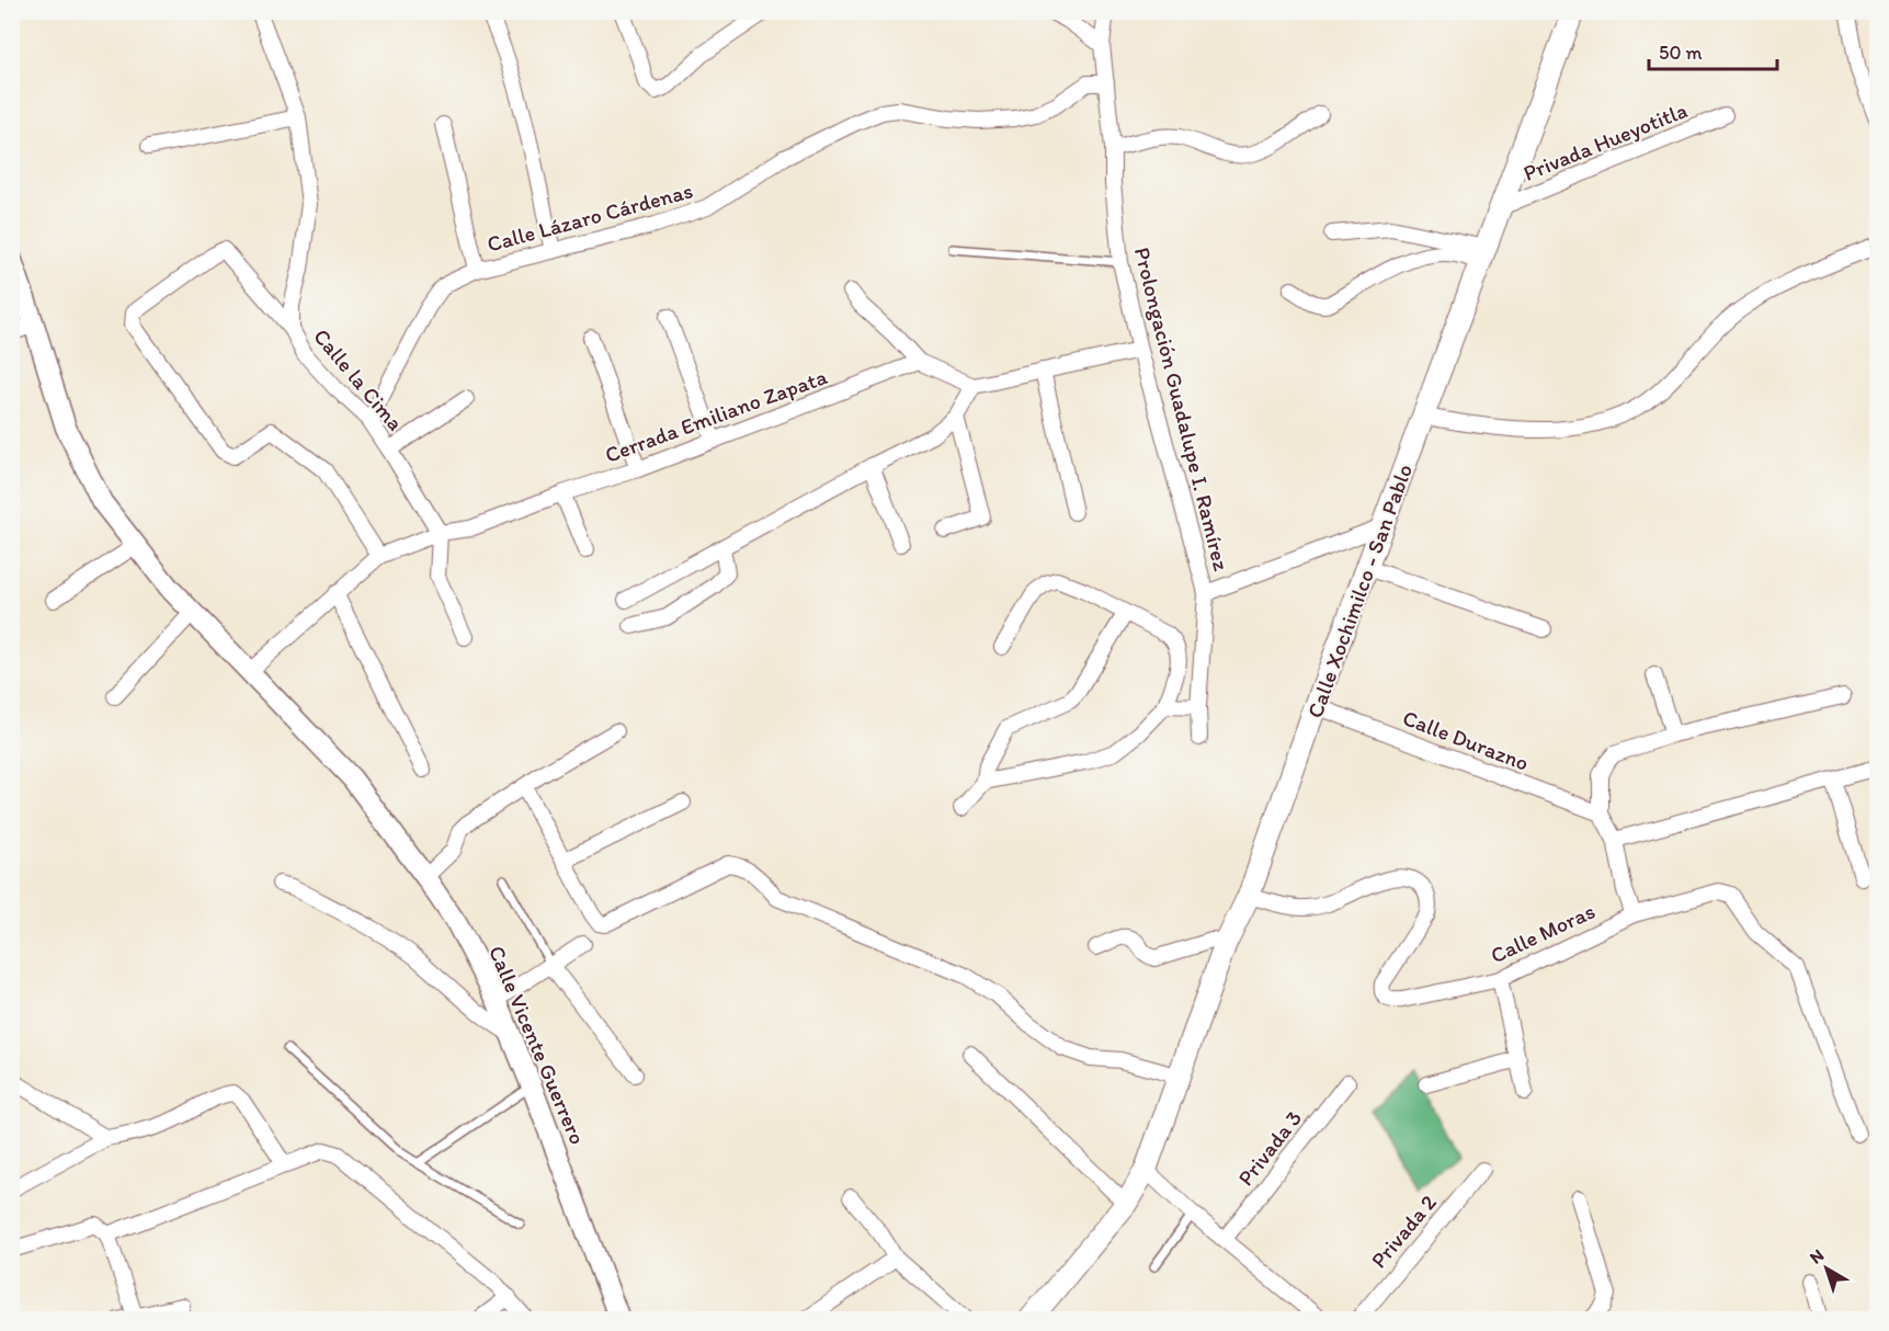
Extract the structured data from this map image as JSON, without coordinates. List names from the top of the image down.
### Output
{
  "streets": {
    "main road": ["Calle Xochimilco - San Pablo"],
    "street": [
      "Privada Hueyotitla",
      "Calle Lázaro Cárdenas",
      "Calle la Cima",
      "Prolongación Guadalupe I. Ramírez",
      "Cerrada Emiliano Zapata",
      "Calle Durazno",
      "Calle Moras",
      "Calle Vicente Guerrero",
      "Privada 3",
      "Privada 2"
    ]
  },
  "crossings": [
    ["Privada Hueyotitla", "Calle Xochimilco - San Pablo"],
    ["Calle Lázaro Cárdenas", "Calle la Cima"],
    ["Calle Lázaro Cárdenas", "Prolongación Guadalupe I. Ramírez"],
    ["Calle la Cima", "Cerrada Emiliano Zapata"],
    ["Calle Xochimilco - San Pablo", "Calle Durazno"],
    ["Calle Xochimilco - San Pablo", "Calle Moras"]
  ],
  "scale_bar": "50 m",
  "north": "top left"
}
